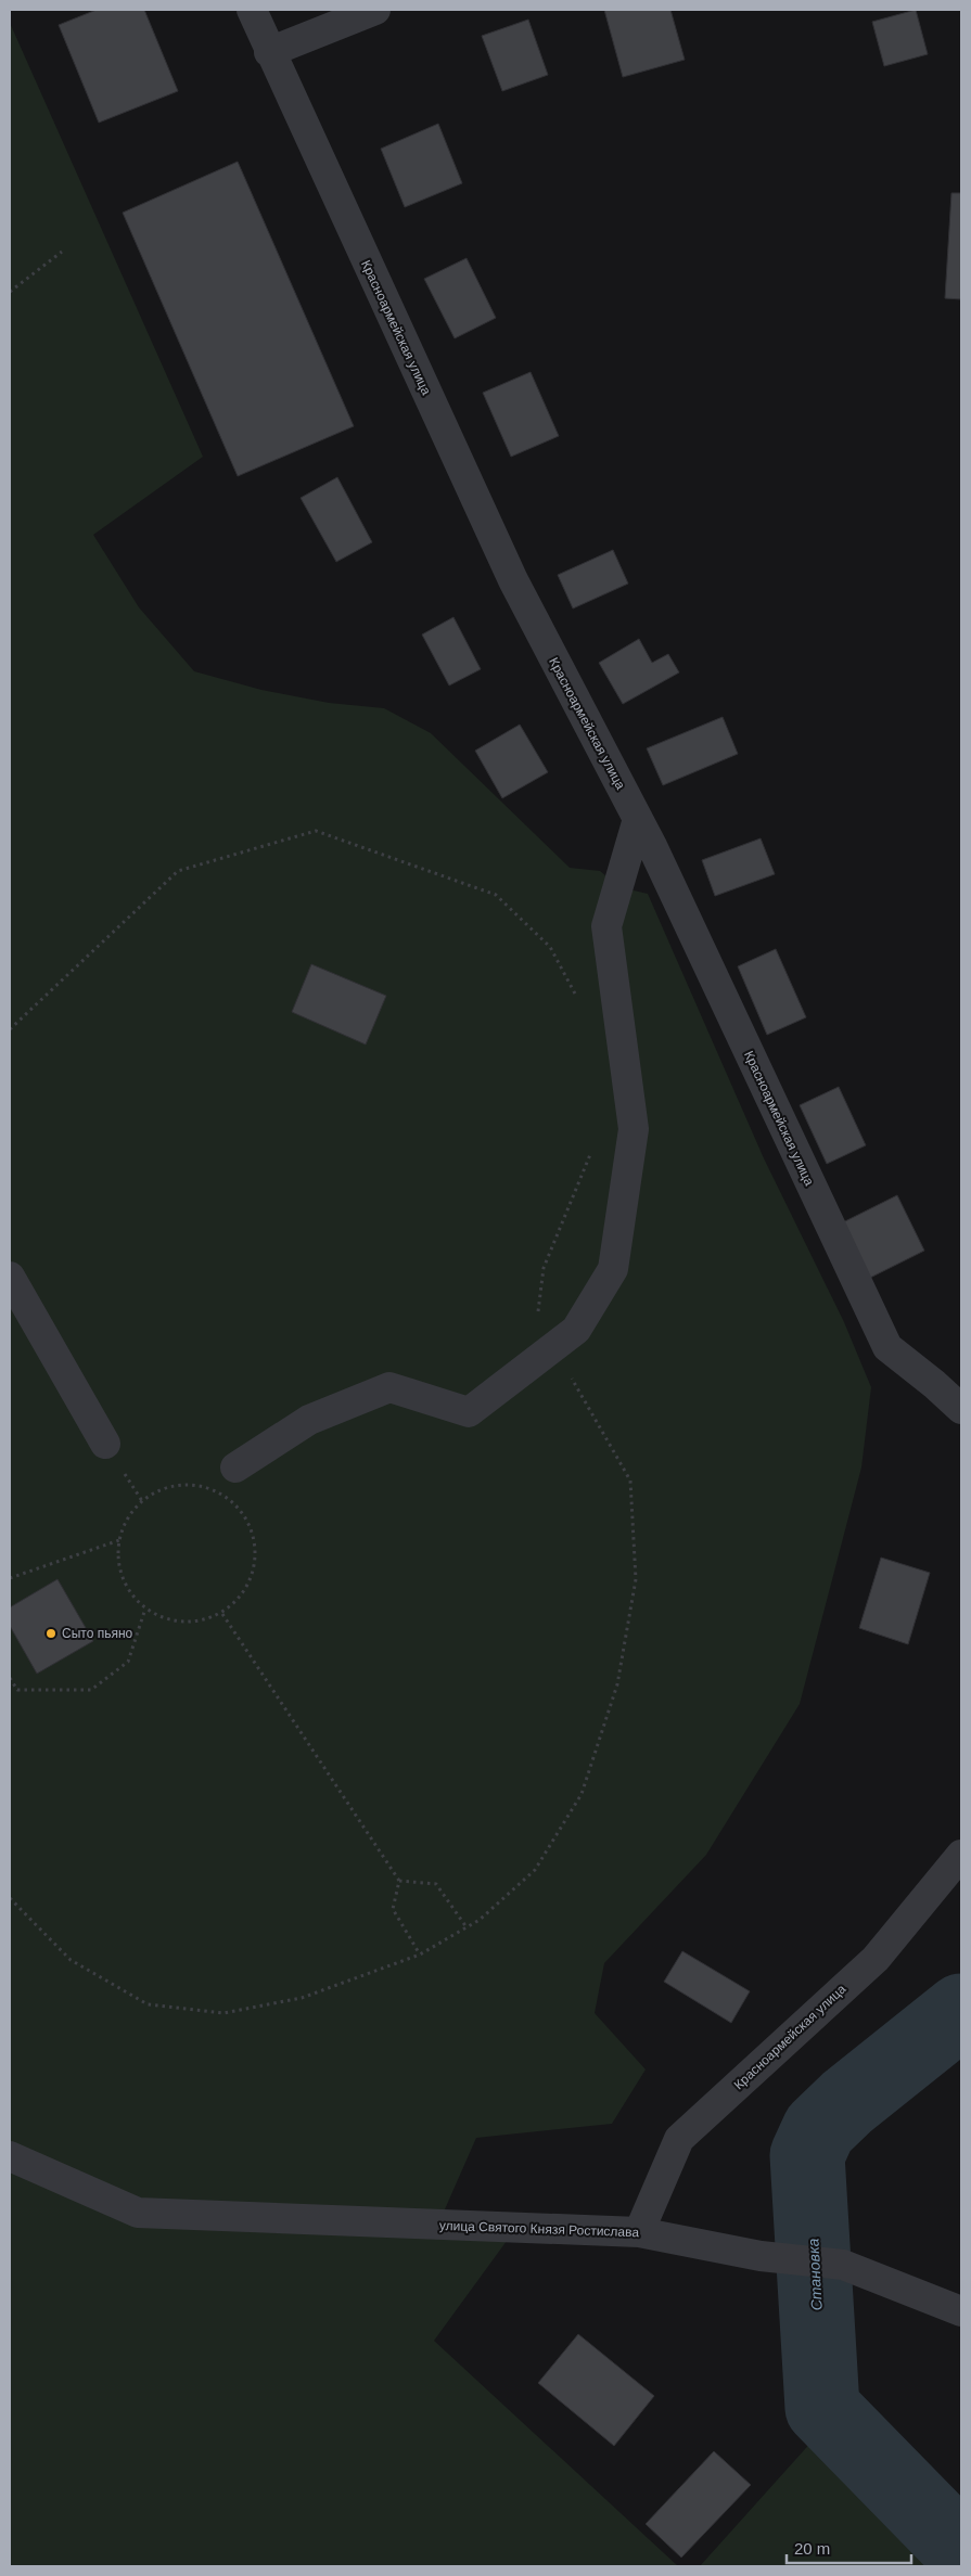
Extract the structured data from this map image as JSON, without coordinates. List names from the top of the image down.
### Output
{
  "streets": {
    "street": ["Красноармейская улица", "улица Святого Князя Ростислава"]
  },
  "crossings": [
    ["Красноармейская улица", "улица Святого Князя Ростислава"]
  ],
  "water": ["Становка"],
  "places": ["Сыто пьяно"],
  "scale_bar": "20 m"
}
